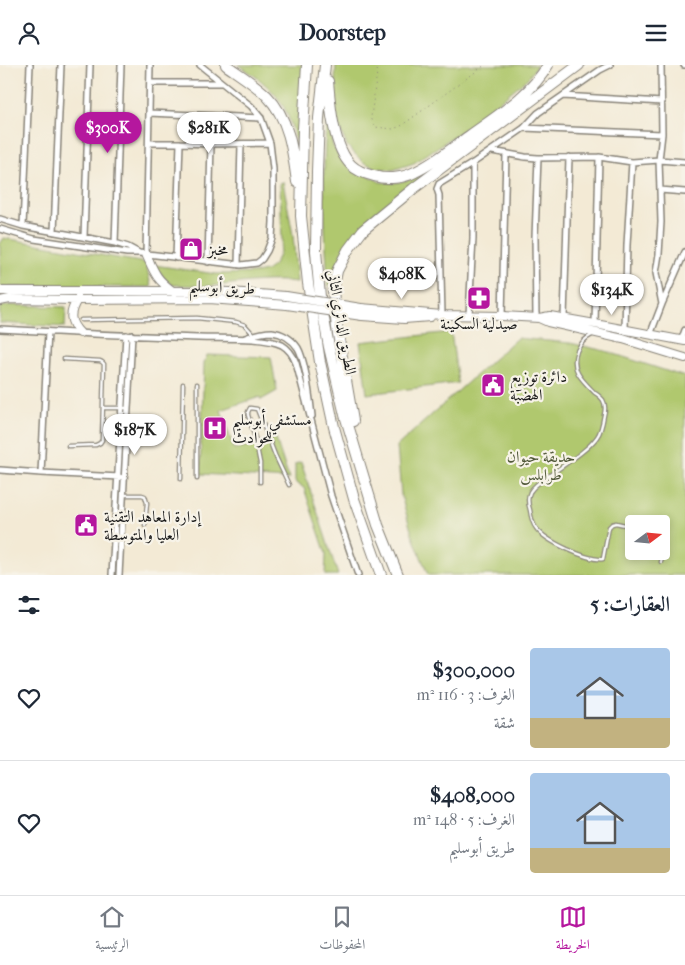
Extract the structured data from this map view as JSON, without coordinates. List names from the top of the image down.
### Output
{
  "streets": {
    "highway": ["الطريق الدائري الثاني"],
    "main road": ["طريق أبوسليم"]
  },
  "parks": ["حديقة حيوان طرابلس"],
  "places": {
    "shop": ["مخبز"],
    "pharmacy": ["صيدلية السكينة"],
    "public building": ["دائرة توزيع الهضبة", "إدارة المعاهد التقنية العليا والمتوسطة"],
    "hospital": ["مستشفي أبوسليم للحوادث"]
  },
  "north": "right",
  "page": {
    "header": "Doorstep",
    "price": [
      "$300K",
      "$281K",
      "$408K",
      "$134K",
      "$187K"
    ],
    "heading": "العقارات: 5",
    "list": [
      {
        "name": "$300,000",
        "note": "الغرف: 3 · 116 m² · شقة"
      },
      {
        "name": "$408,000",
        "note": "الغرف: 5 · 148 m² · طريق أبوسليم"
      }
    ],
    "tabs": ["الخريطة", "المحفوظات", "الرئيسية"]
  }
}
